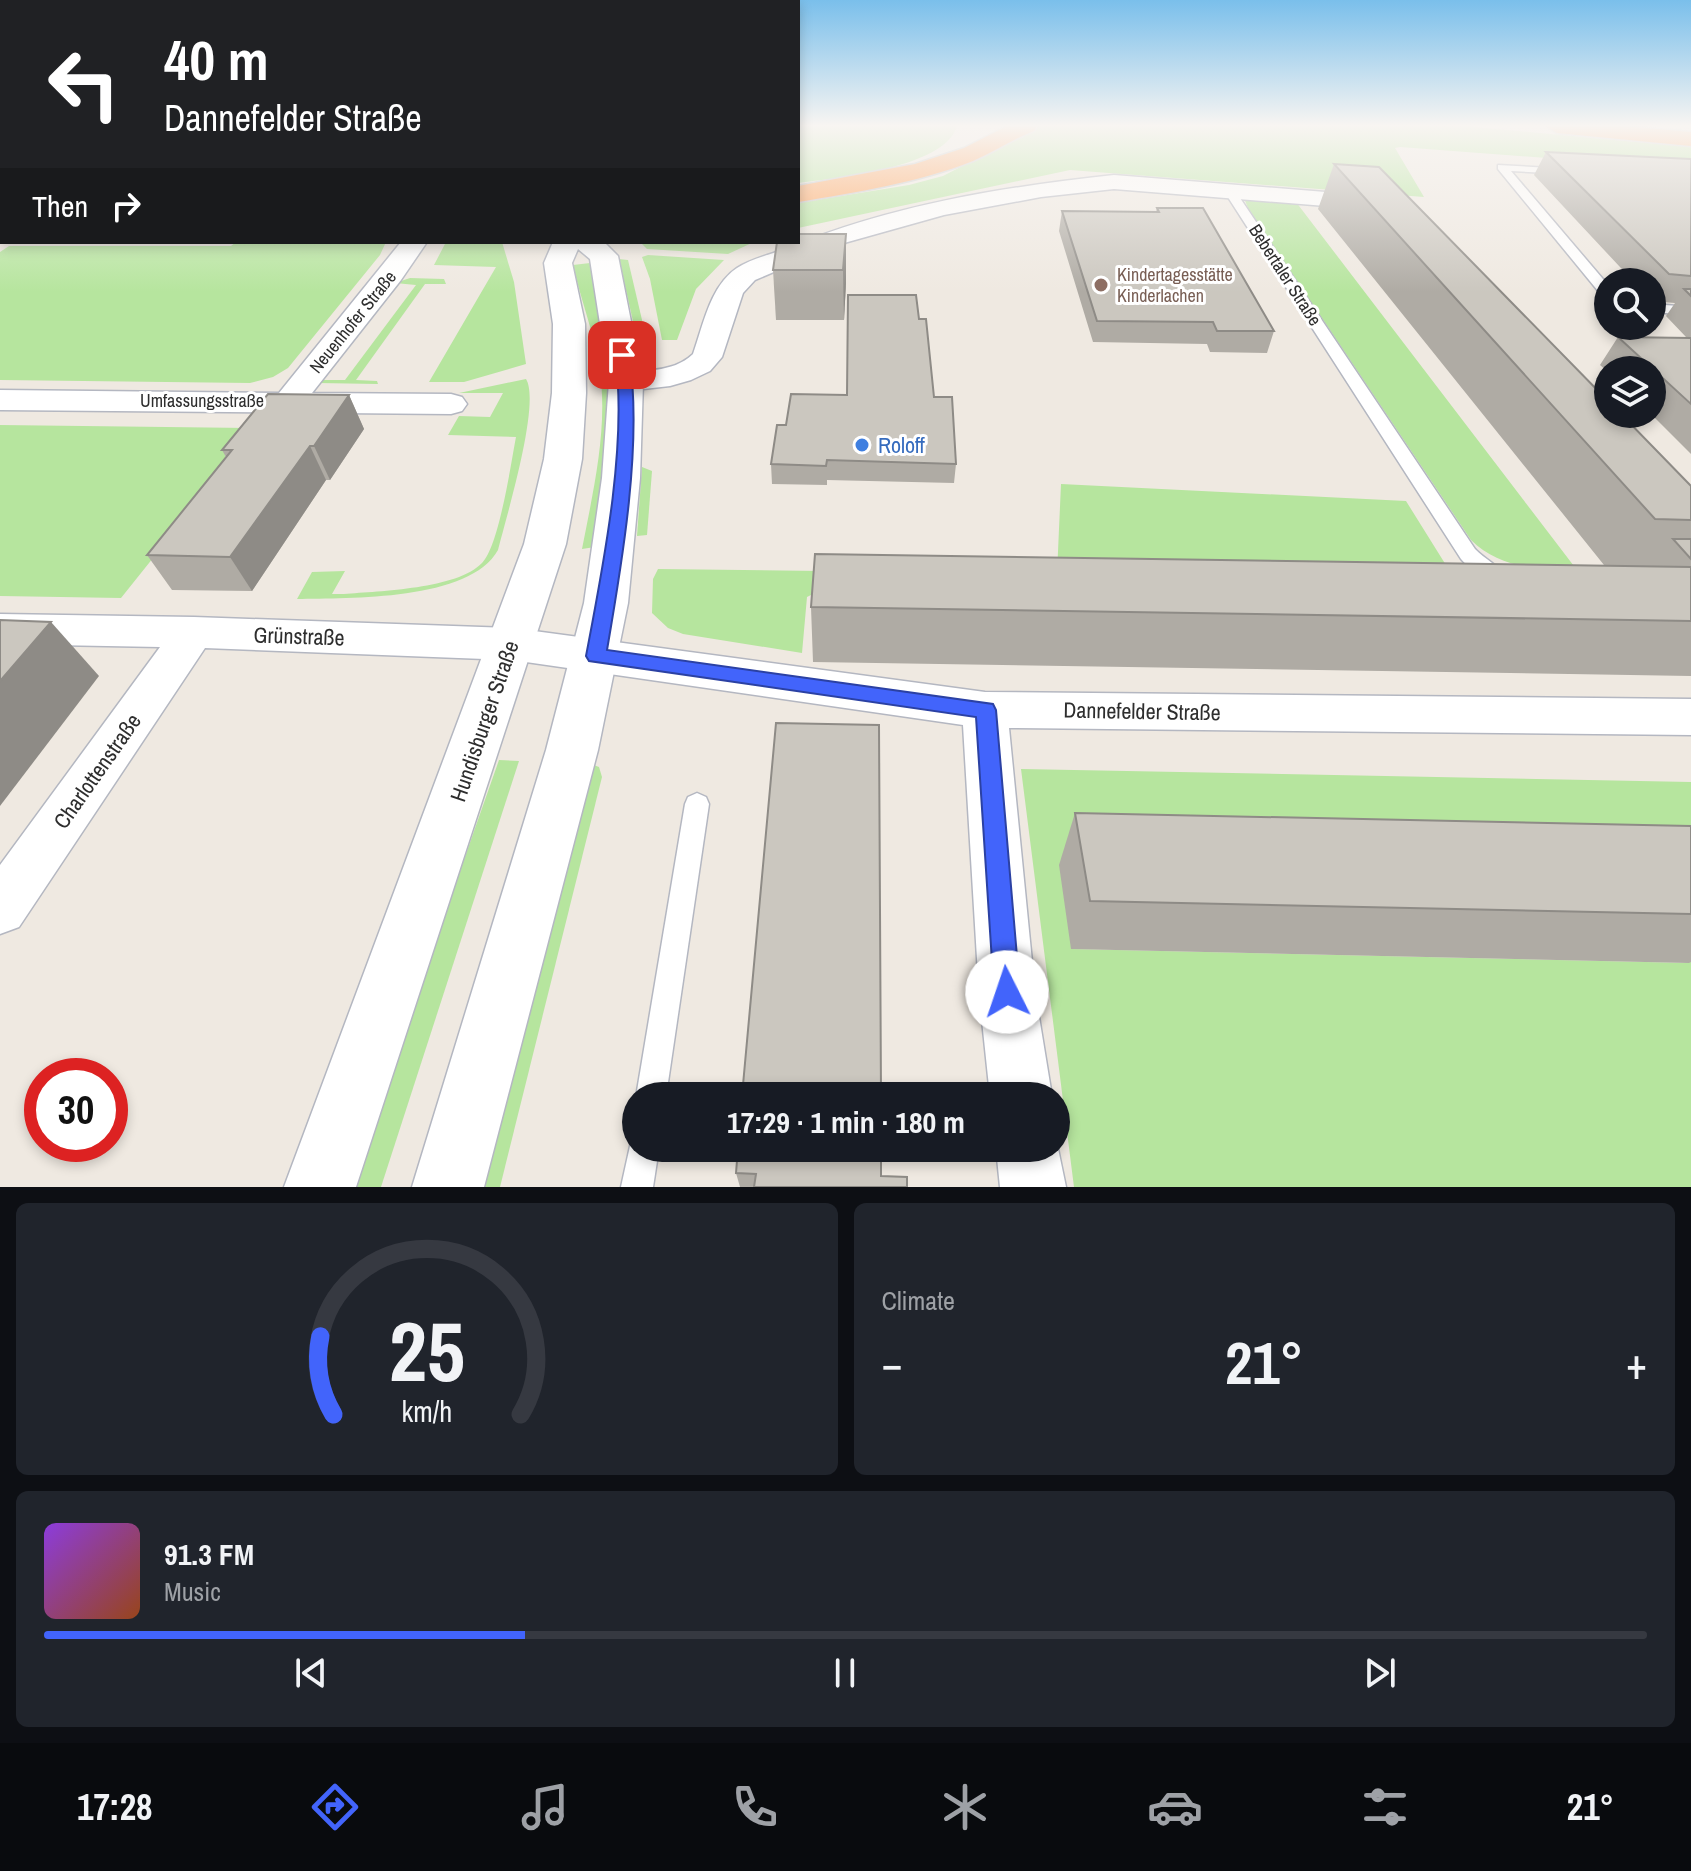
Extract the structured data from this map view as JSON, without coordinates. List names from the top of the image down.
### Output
{
  "streets": {
    "main road": ["Hundisburger Straße"],
    "street": [
      "Bebertaler Straße",
      "Neuenhofer Straße",
      "Umfassungsstraße",
      "Grünstraße",
      "Dannefelder Straße",
      "Charlottenstraße"
    ]
  },
  "crossings": [
    ["Neuenhofer Straße", "Umfassungsstraße"],
    ["Grünstraße", "Dannefelder Straße"],
    ["Grünstraße", "Hundisburger Straße"],
    ["Grünstraße", "Charlottenstraße"]
  ],
  "places": ["Kindertagesstätte Kinderlachen", "Roloff"],
  "page": {
    "turn": ["40 m", "Dannefelder Straße"],
    "then": "Then",
    "limit": "30",
    "trip": "17:29 · 1 min · 180 m",
    "tile": "Climate",
    "heat": ["−", "21°", "+"],
    "song": ["91.3 FM", "Music"],
    "tabs": ["17:28", "21°"],
    "gauge": ["25", "km/h"]
  }
}
